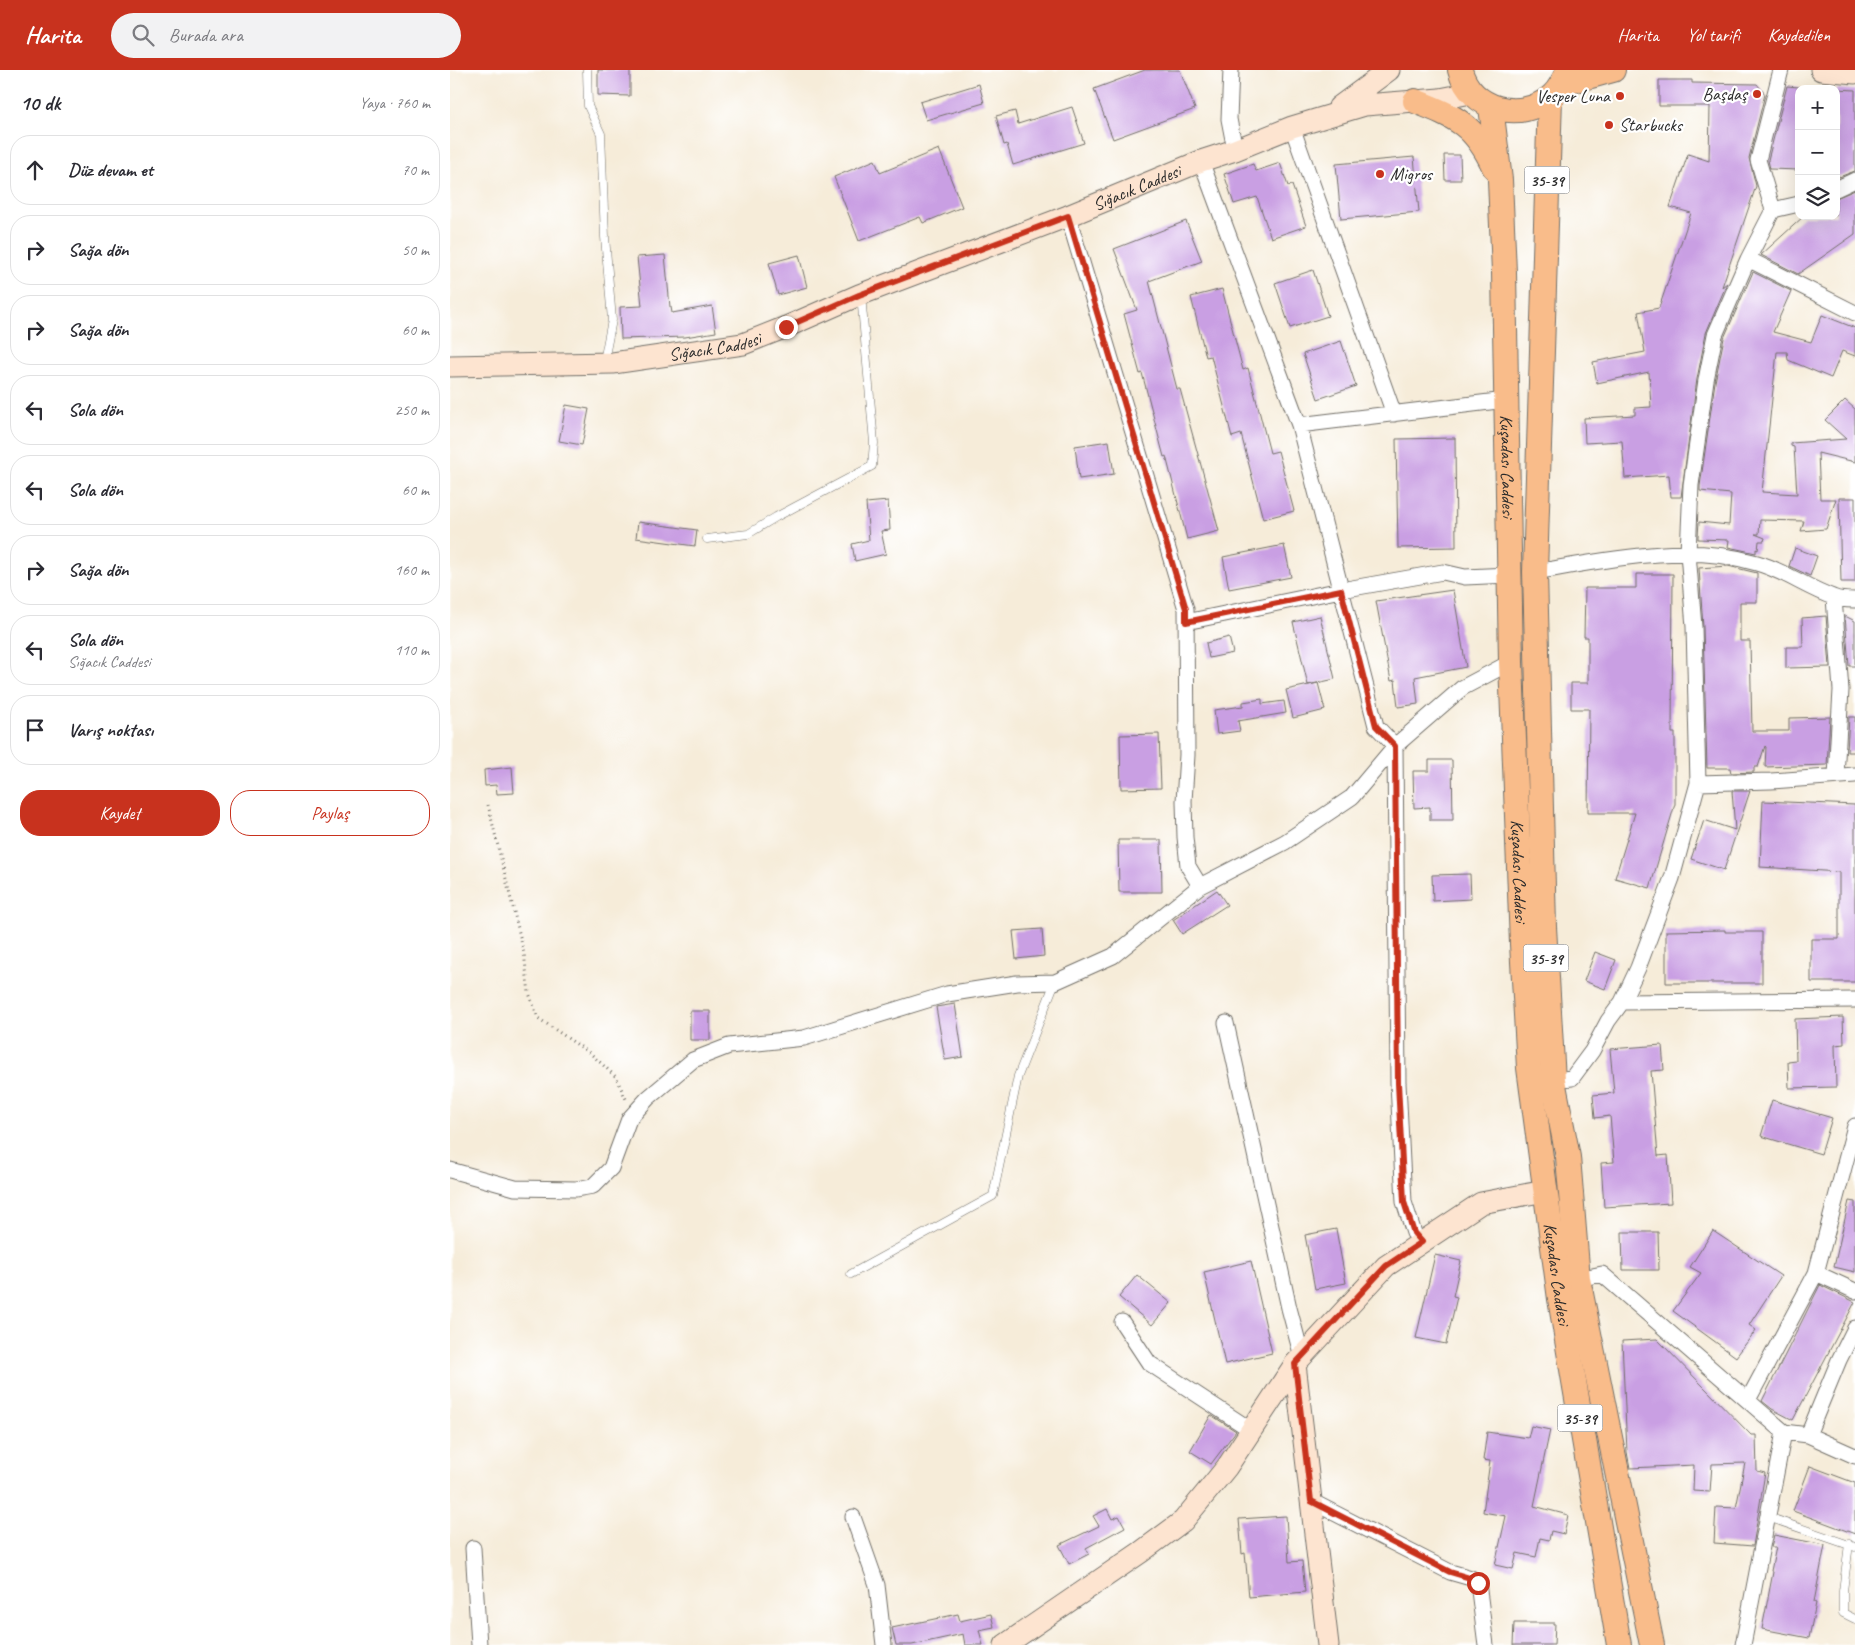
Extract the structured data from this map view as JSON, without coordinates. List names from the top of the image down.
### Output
{
  "streets": {
    "main road": ["35-39", "Sığacık Caddesi", "Kuşadası Caddesi"]
  },
  "crossings": [
    ["35-39", "Kuşadası Caddesi"]
  ],
  "places": [
    "Başdaş",
    "Vesper Luna",
    "Starbucks",
    "Migros"
  ],
  "page": {
    "header": "Harita",
    "search": "Burada ara",
    "nav": ["Harita", "Yol tarifi", "Kaydedilen"],
    "heading": ["10 dk", "Yaya · 760 m"],
    "map_buttons": ["+", "−"],
    "list": [
      ["Düz devam et", "70 m"],
      ["Sağa dön", "50 m"],
      ["Sağa dön", "60 m"],
      ["Sola dön", "250 m"],
      ["Sola dön", "60 m"],
      ["Sağa dön", "160 m"],
      ["Sola dön", "Sığacık Caddesi", "110 m"],
      "Varış noktası"
    ],
    "buttons": ["Kaydet", "Paylaş"]
  }
}
